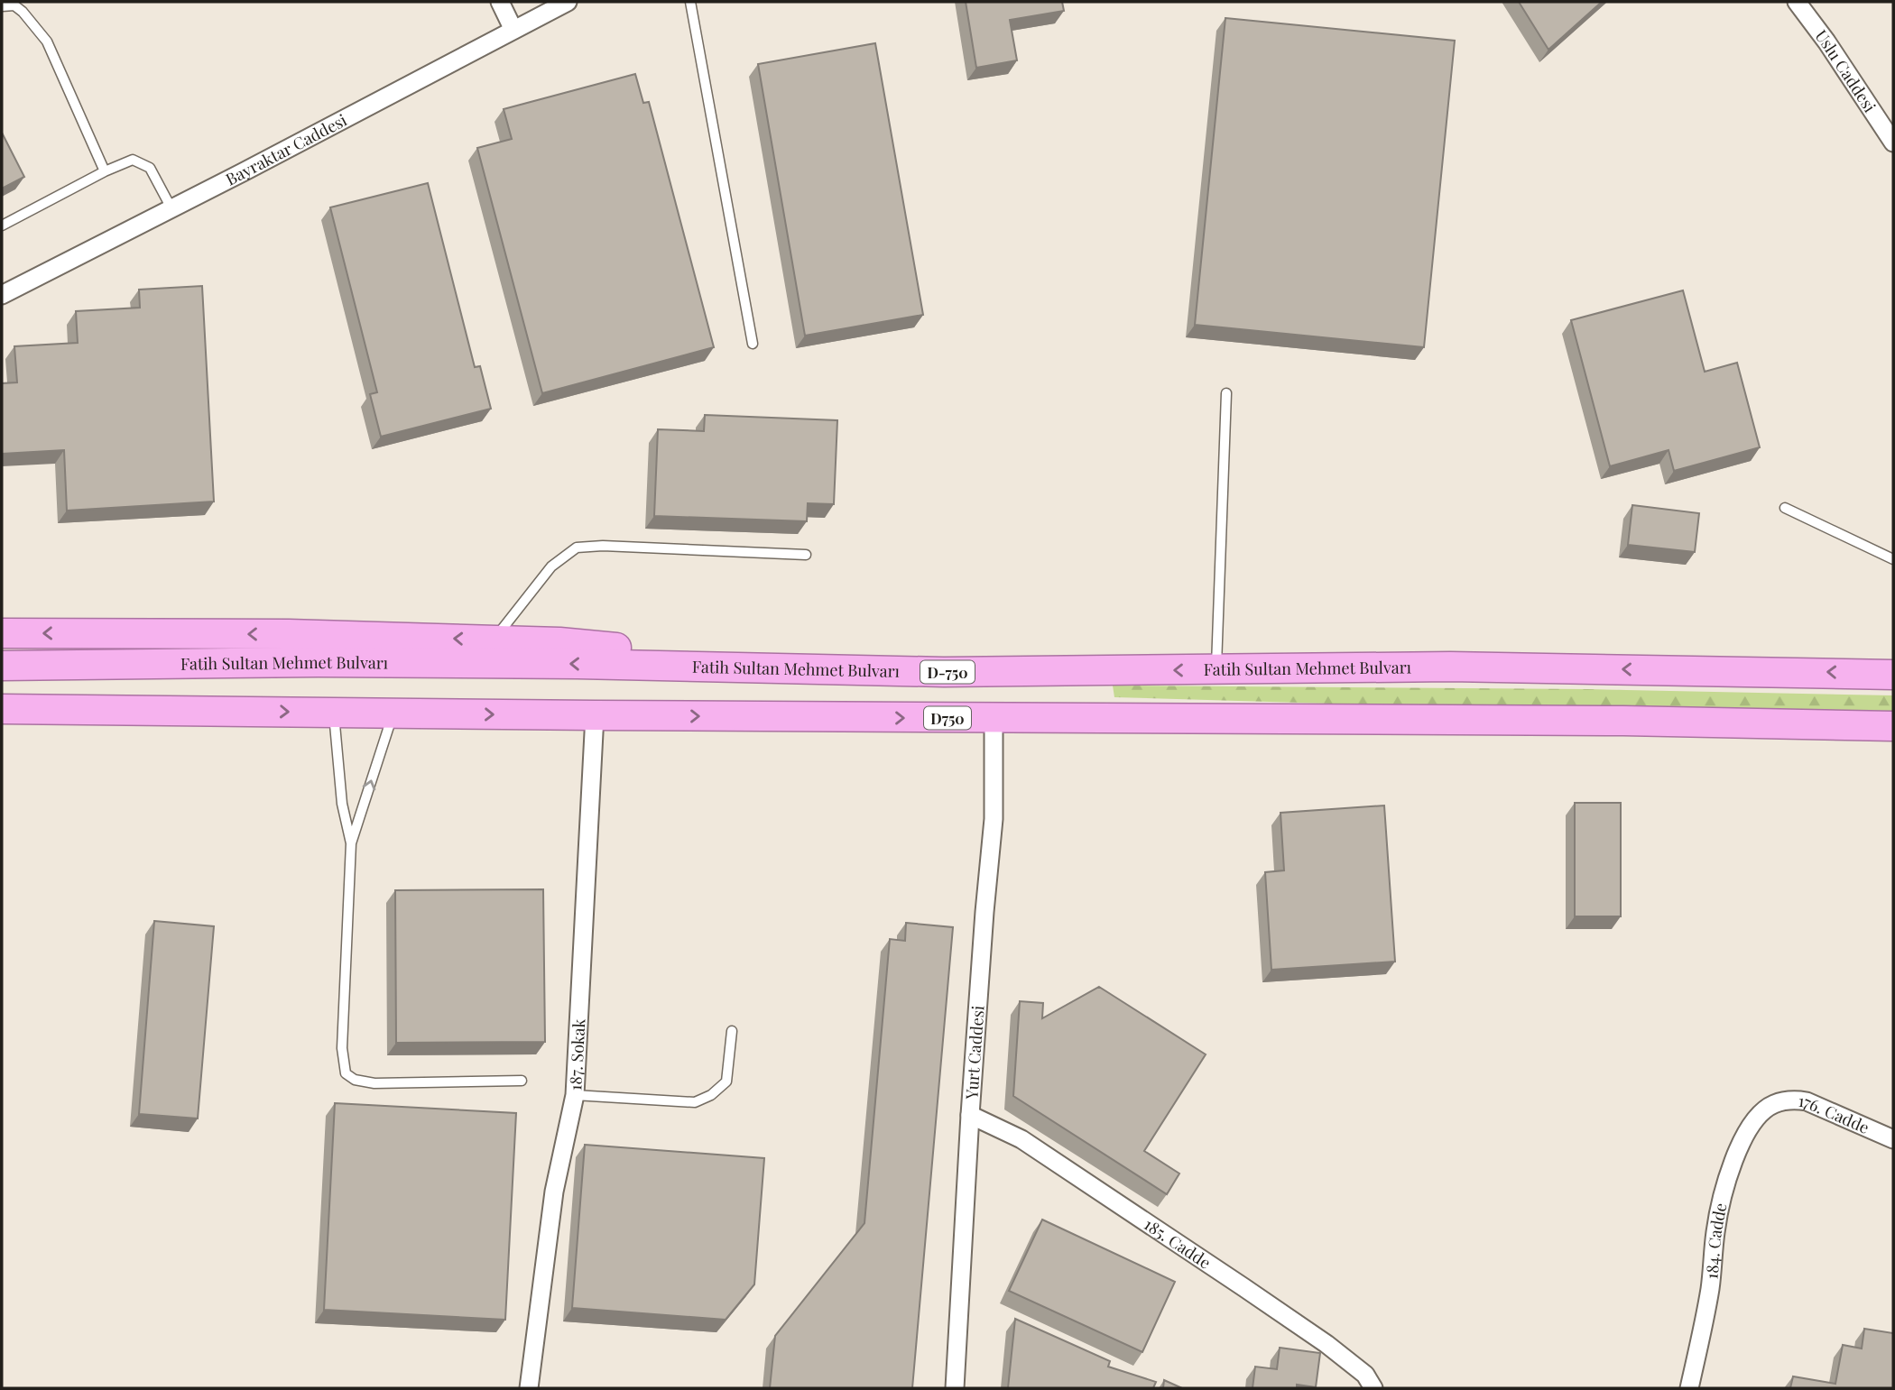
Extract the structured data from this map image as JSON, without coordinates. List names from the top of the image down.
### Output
{
  "streets": {
    "highway": ["Fatih Sultan Mehmet Bulvarı", "D-750", "D750"],
    "street": [
      "Uslu Caddesi",
      "Bayraktar Caddesi",
      "187. Sokak",
      "Yurt Caddesi",
      "176. Cadde",
      "184. Cadde",
      "185. Cadde"
    ]
  },
  "crossings": [
    ["D750", "187. Sokak"],
    ["D750", "Yurt Caddesi"],
    ["Yurt Caddesi", "185. Cadde"],
    ["176. Cadde", "184. Cadde"]
  ]
}
